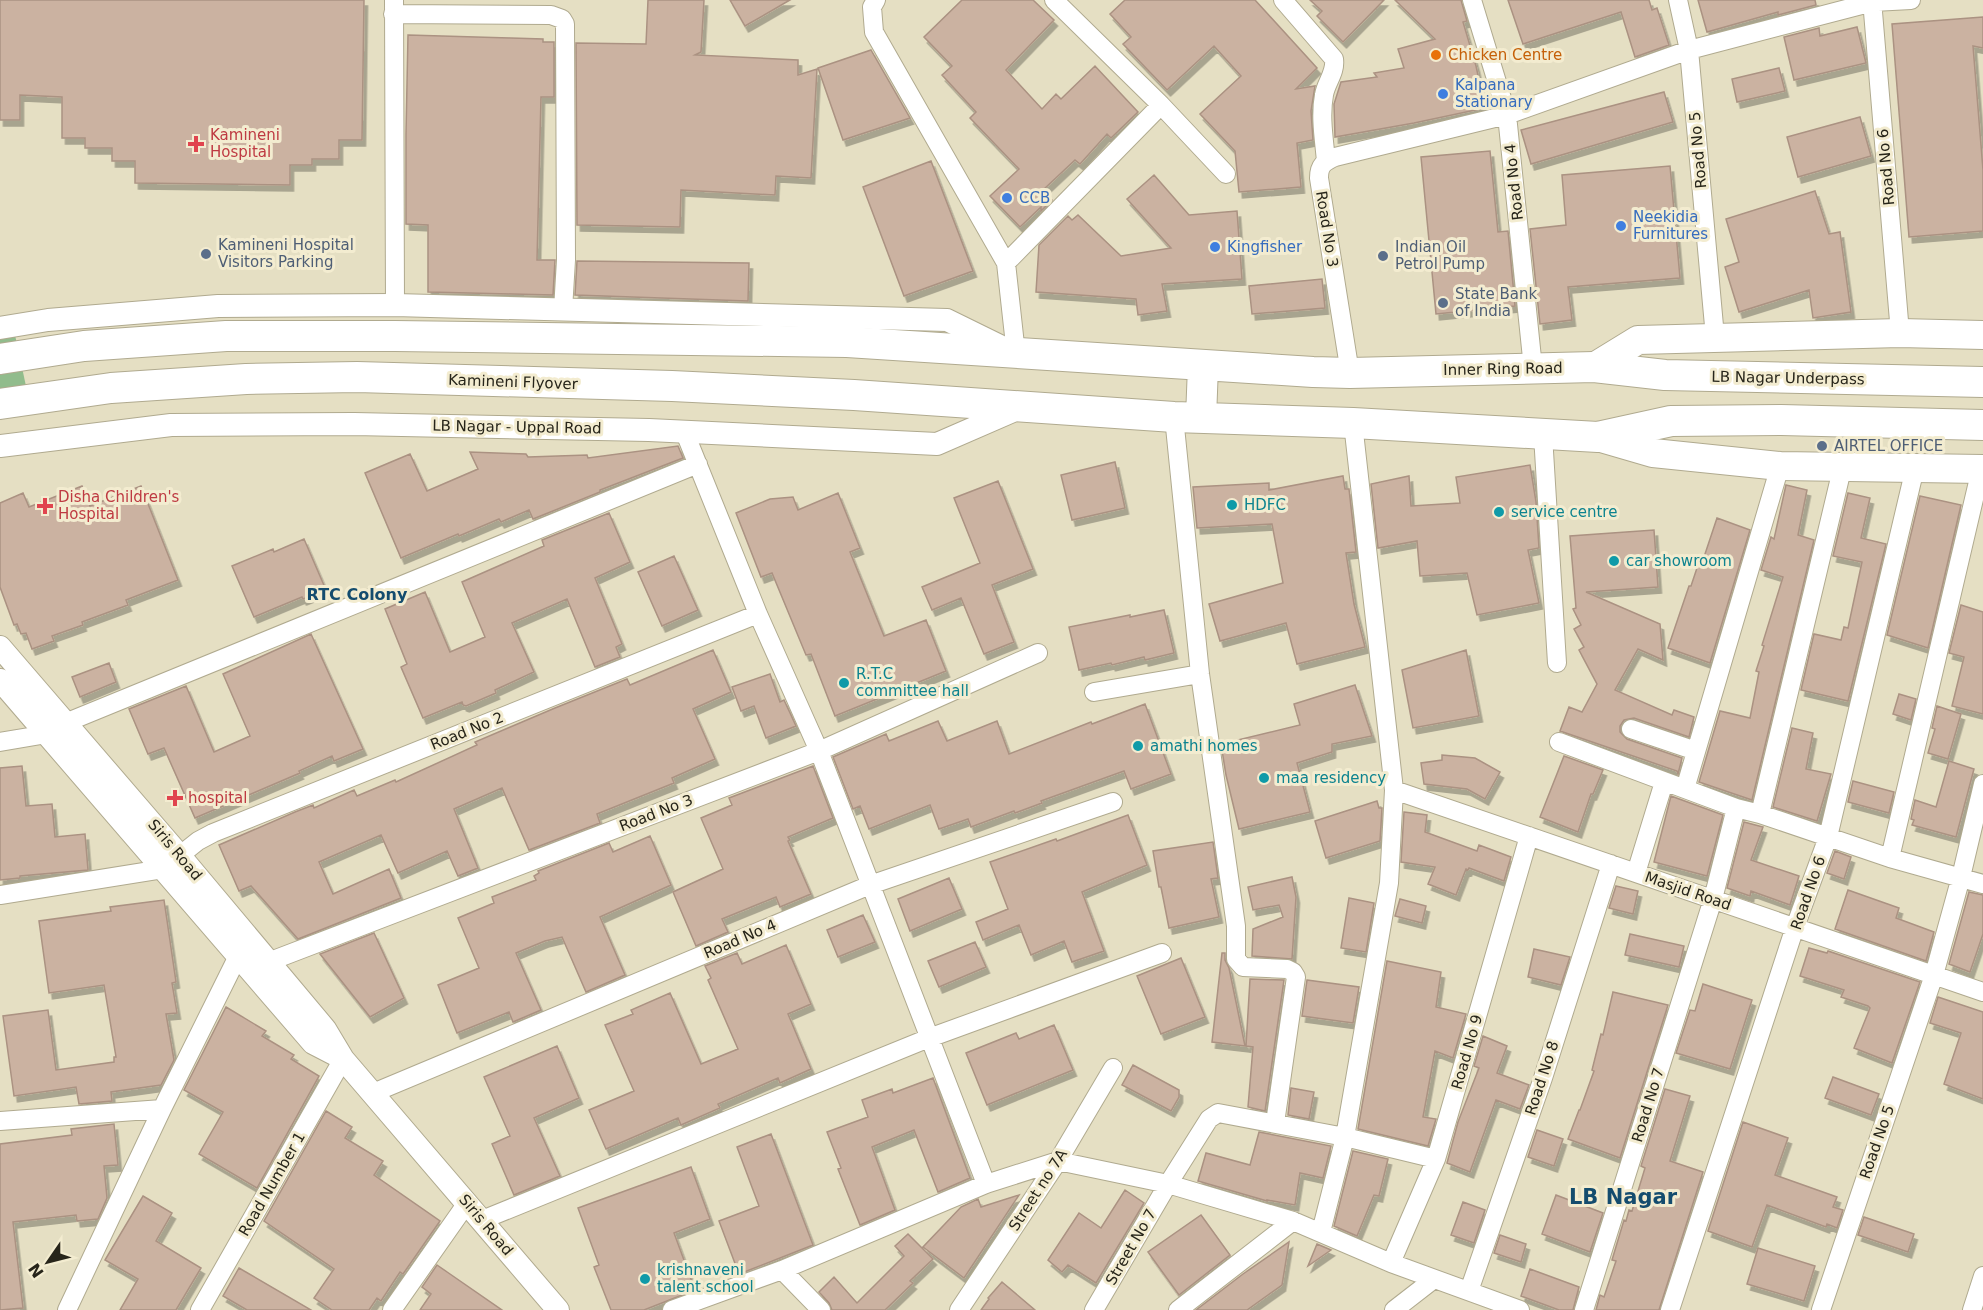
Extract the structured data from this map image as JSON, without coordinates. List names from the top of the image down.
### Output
{
  "streets": {
    "highway": ["Inner Ring Road", "LB Nagar Underpass", "Kamineni Flyover"],
    "street": [
      "Road No 5",
      "Road No 6",
      "Road No 4",
      "Road No 3",
      "LB Nagar - Uppal Road",
      "Road No 2",
      "Siris Road",
      "Masjid Road",
      "Road No 9",
      "Road No 8",
      "Road No 7",
      "Road Number 1",
      "Street no 7A",
      "Street No 7"
    ]
  },
  "crossings": [
    ["Road No 5", "Masjid Road"],
    ["Road No 6", "Masjid Road"],
    ["Road No 4", "Inner Ring Road"],
    ["Road No 4", "Siris Road"],
    ["Road No 3", "Inner Ring Road"],
    ["Road No 3", "Siris Road"],
    ["Inner Ring Road", "LB Nagar Underpass"],
    ["Kamineni Flyover", "LB Nagar - Uppal Road"],
    ["Road No 2", "Siris Road"],
    ["Siris Road", "Road Number 1"],
    ["Masjid Road", "Road No 9"],
    ["Masjid Road", "Road No 8"],
    ["Masjid Road", "Road No 7"]
  ],
  "districts": ["RTC Colony", "LB Nagar"],
  "places": {
    "other": [
      "Chicken Centre",
      "Kalpana Stationary",
      "CCB",
      "Neekidia Furnitures",
      "Kingfisher",
      "Kamineni Hospital Visitors Parking",
      "Indian Oil Petrol Pump",
      "State Bank of India",
      "AIRTEL OFFICE",
      "HDFC",
      "service centre",
      "car showroom",
      "R.T.C committee hall",
      "amathi homes",
      "maa residency",
      "krishnaveni talent school"
    ],
    "health": ["Kamineni Hospital", "Disha Children's Hospital", "hospital"]
  },
  "north": "bottom left"
}
